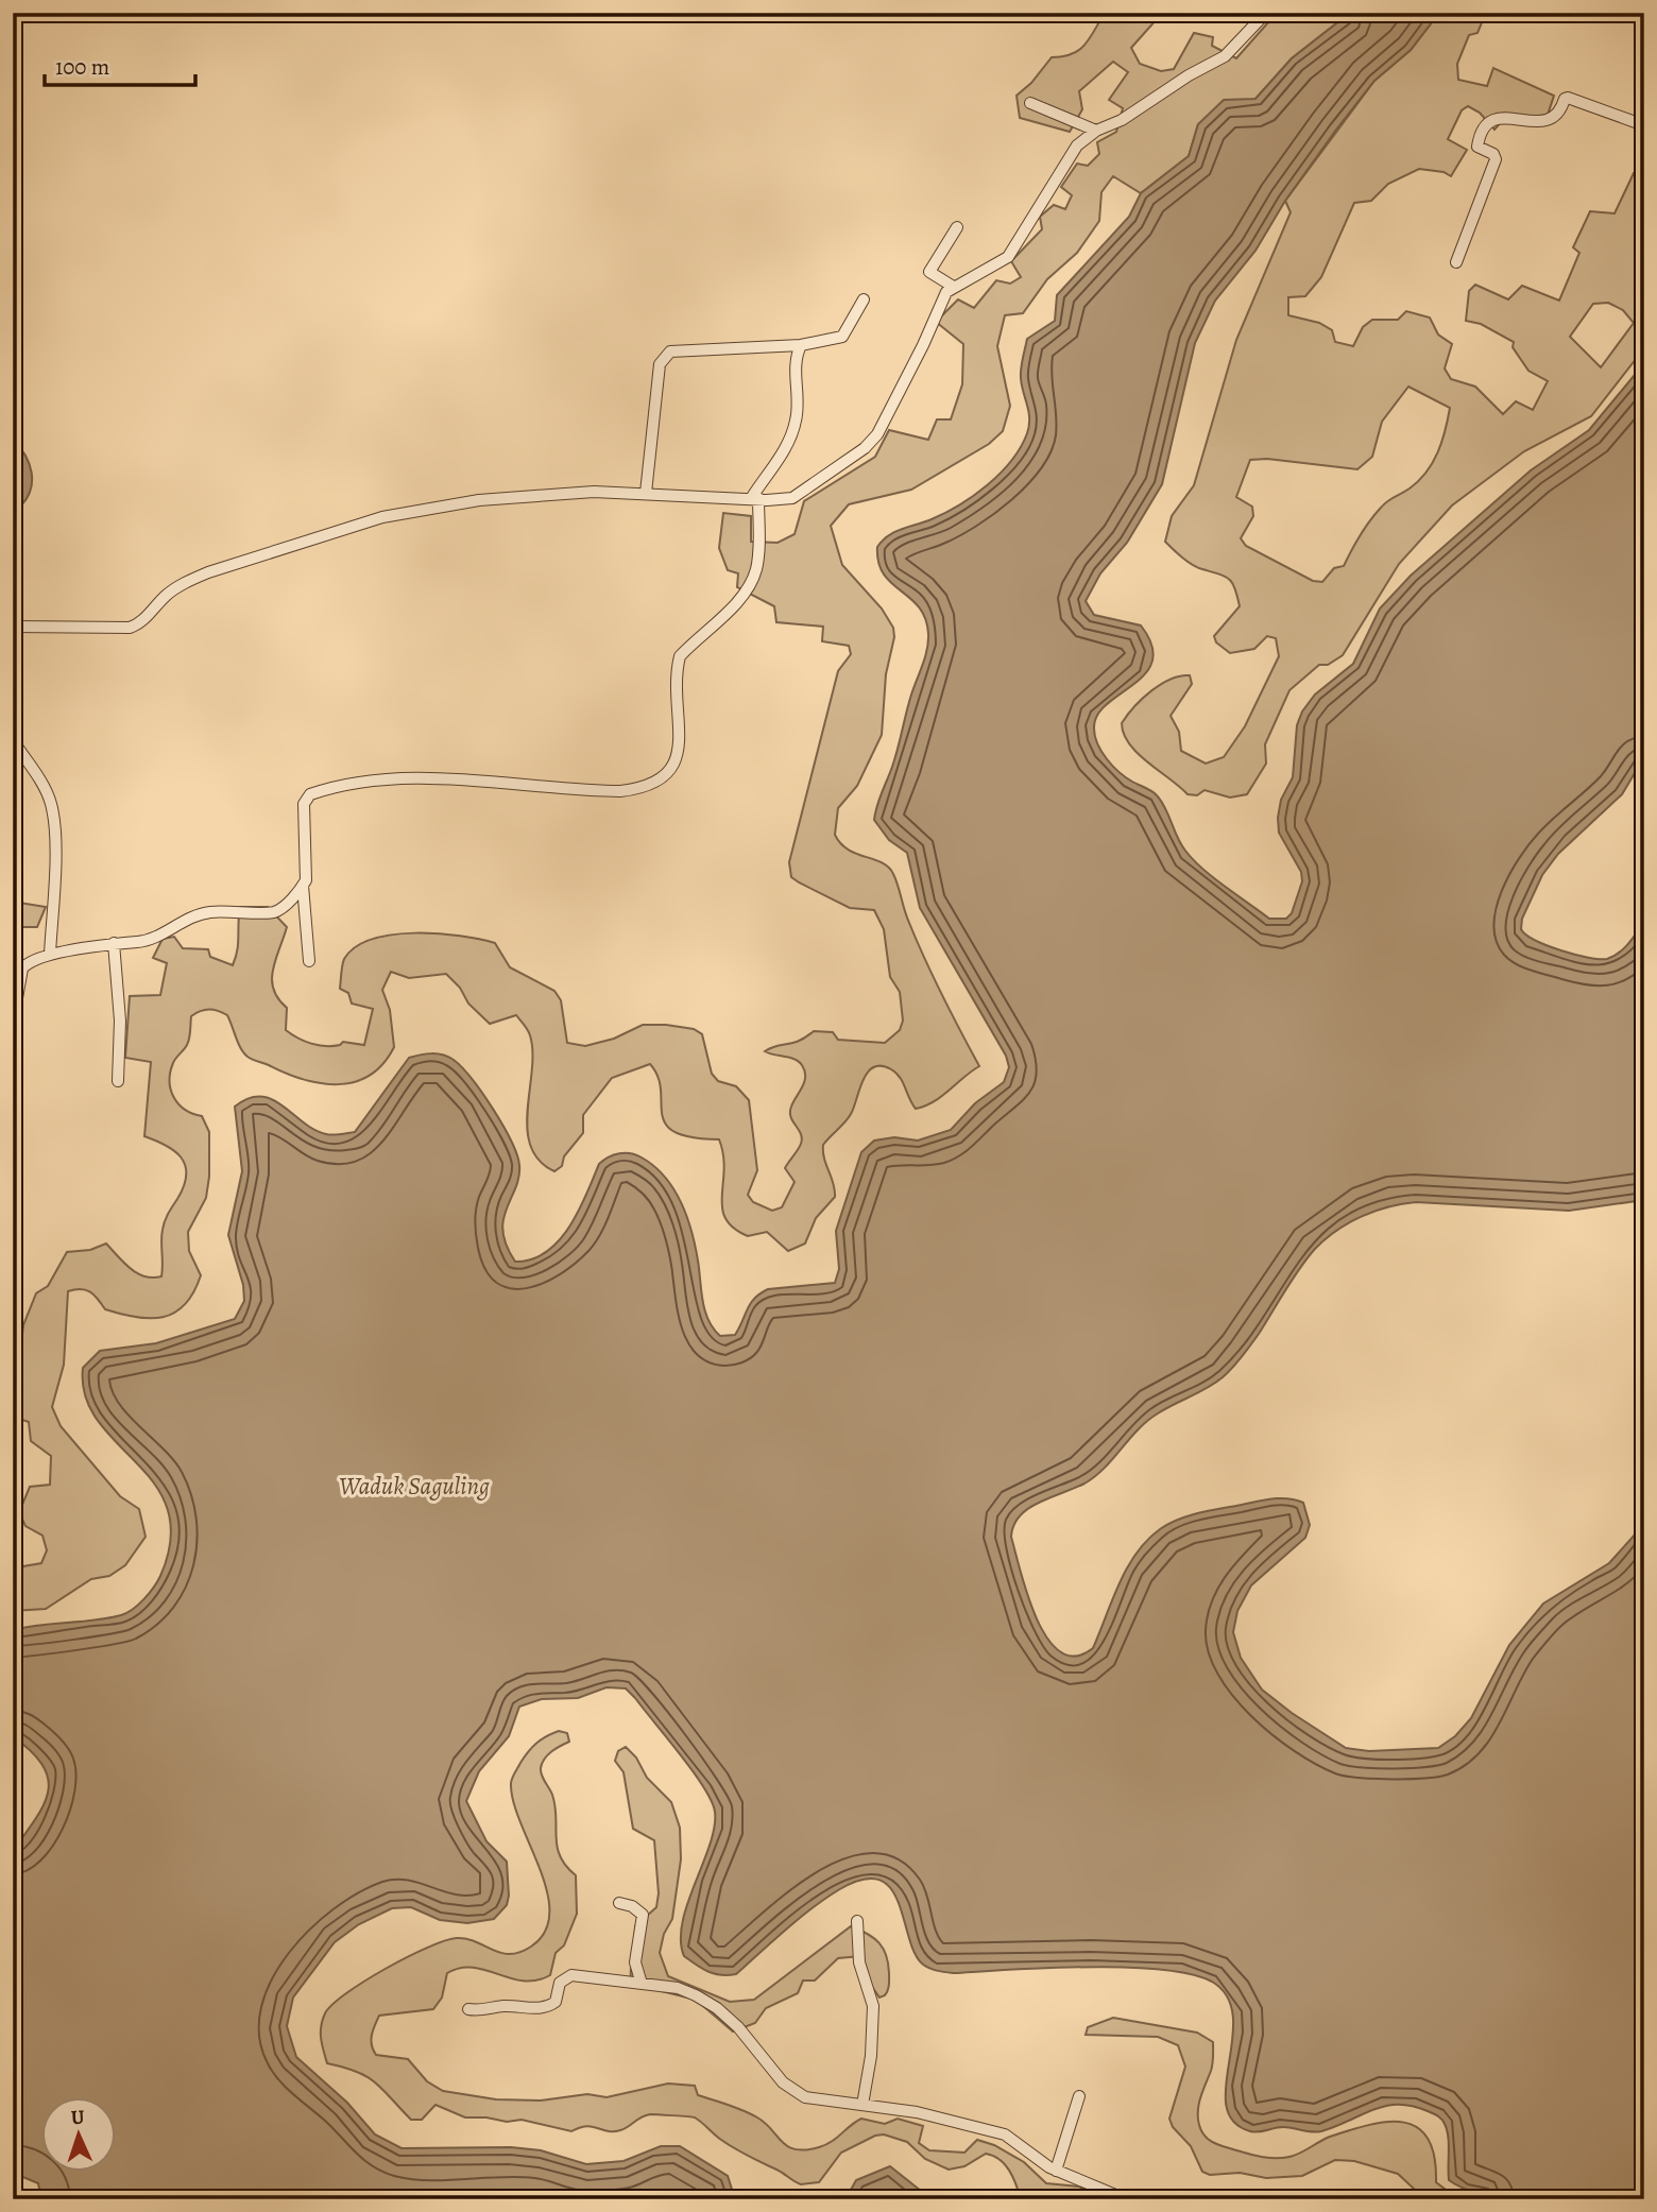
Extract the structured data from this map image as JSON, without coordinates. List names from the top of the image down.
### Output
{
  "water": ["Waduk Saguling"],
  "scale_bar": "100 m",
  "north": "top"
}
